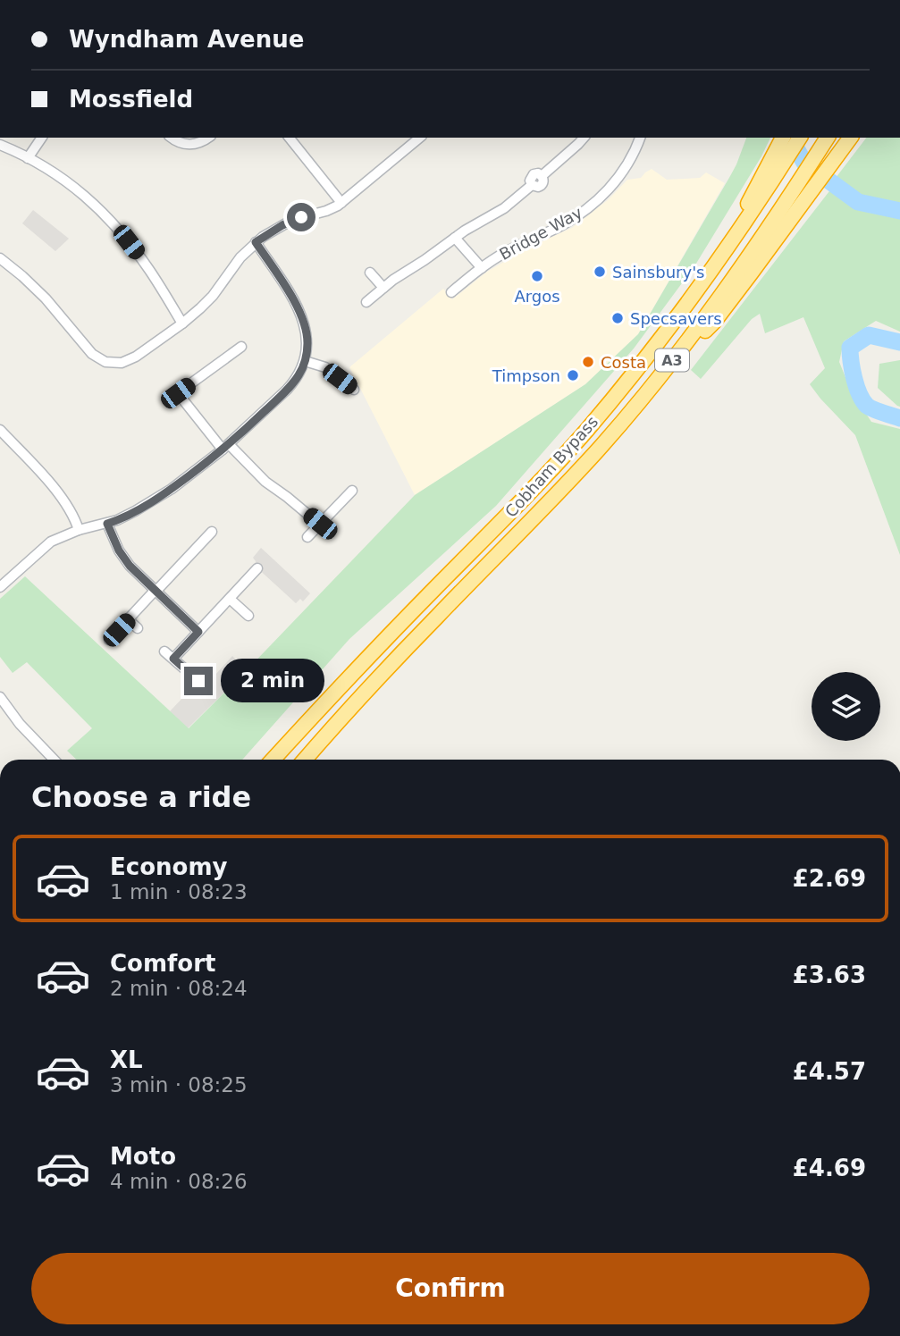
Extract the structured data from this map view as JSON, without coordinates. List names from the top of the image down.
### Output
{
  "streets": {
    "highway": ["A3", "Cobham Bypass"],
    "street": ["Bridge Way"]
  },
  "places": [
    "Sainsbury's",
    "Argos",
    "Specsavers",
    "Costa",
    "Timpson"
  ],
  "page": {
    "banner": ["Wyndham Avenue", "Mossfield"],
    "bubble": "2 min",
    "heading": "Choose a ride",
    "list": [
      {
        "name": "Economy",
        "note": "1 min · 08:23",
        "value": "£2.69"
      },
      {
        "name": "Comfort",
        "note": "2 min · 08:24",
        "value": "£3.63"
      },
      {
        "name": "XL",
        "note": "3 min · 08:25",
        "value": "£4.57"
      },
      {
        "name": "Moto",
        "note": "4 min · 08:26",
        "value": "£4.69"
      }
    ],
    "buttons": "Confirm"
  }
}
